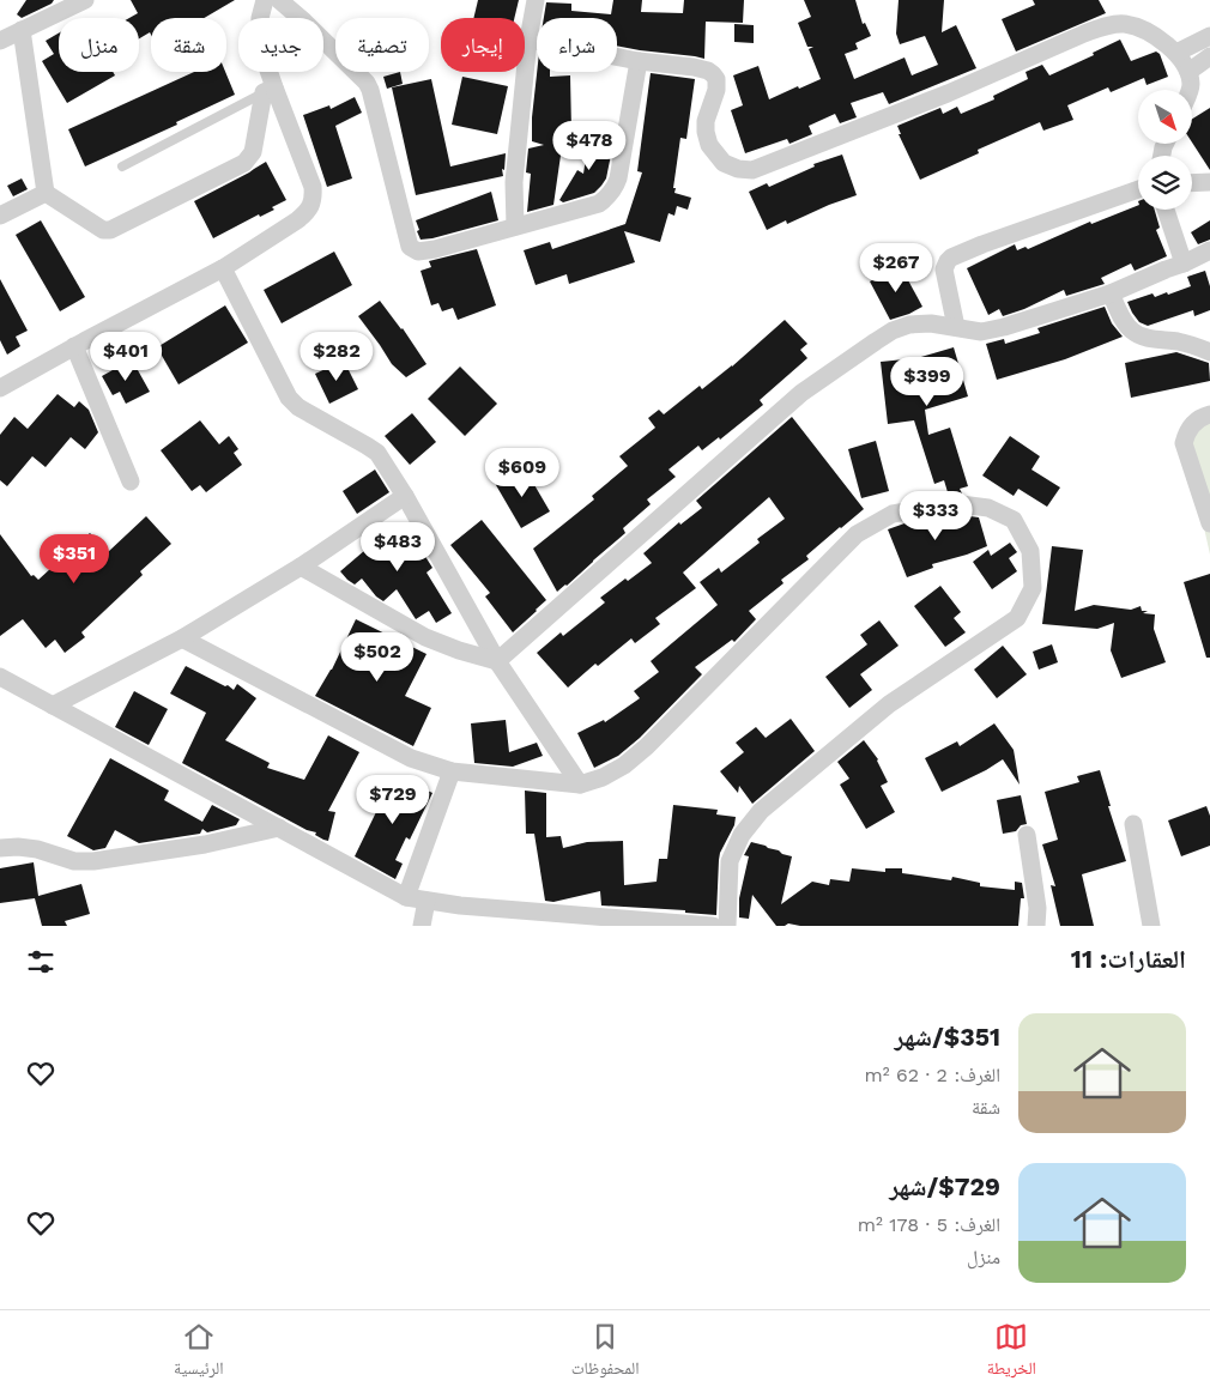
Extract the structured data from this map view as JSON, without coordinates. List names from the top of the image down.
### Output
{
  "north": "bottom right",
  "page": {
    "chip": [
      "شراء",
      "إيجار",
      "تصفية",
      "جديد",
      "شقة",
      "منزل"
    ],
    "price": [
      "$478",
      "$267",
      "$401",
      "$282",
      "$399",
      "$609",
      "$333",
      "$483",
      "$351",
      "$502",
      "$729"
    ],
    "heading": "العقارات: 11",
    "list": [
      {
        "name": "$351/شهر",
        "note": "الغرف: 2 · 62 m² · شقة"
      },
      {
        "name": "$729/شهر",
        "note": "الغرف: 5 · 178 m² · منزل"
      }
    ],
    "tabs": ["الخريطة", "المحفوظات", "الرئيسية"]
  }
}
